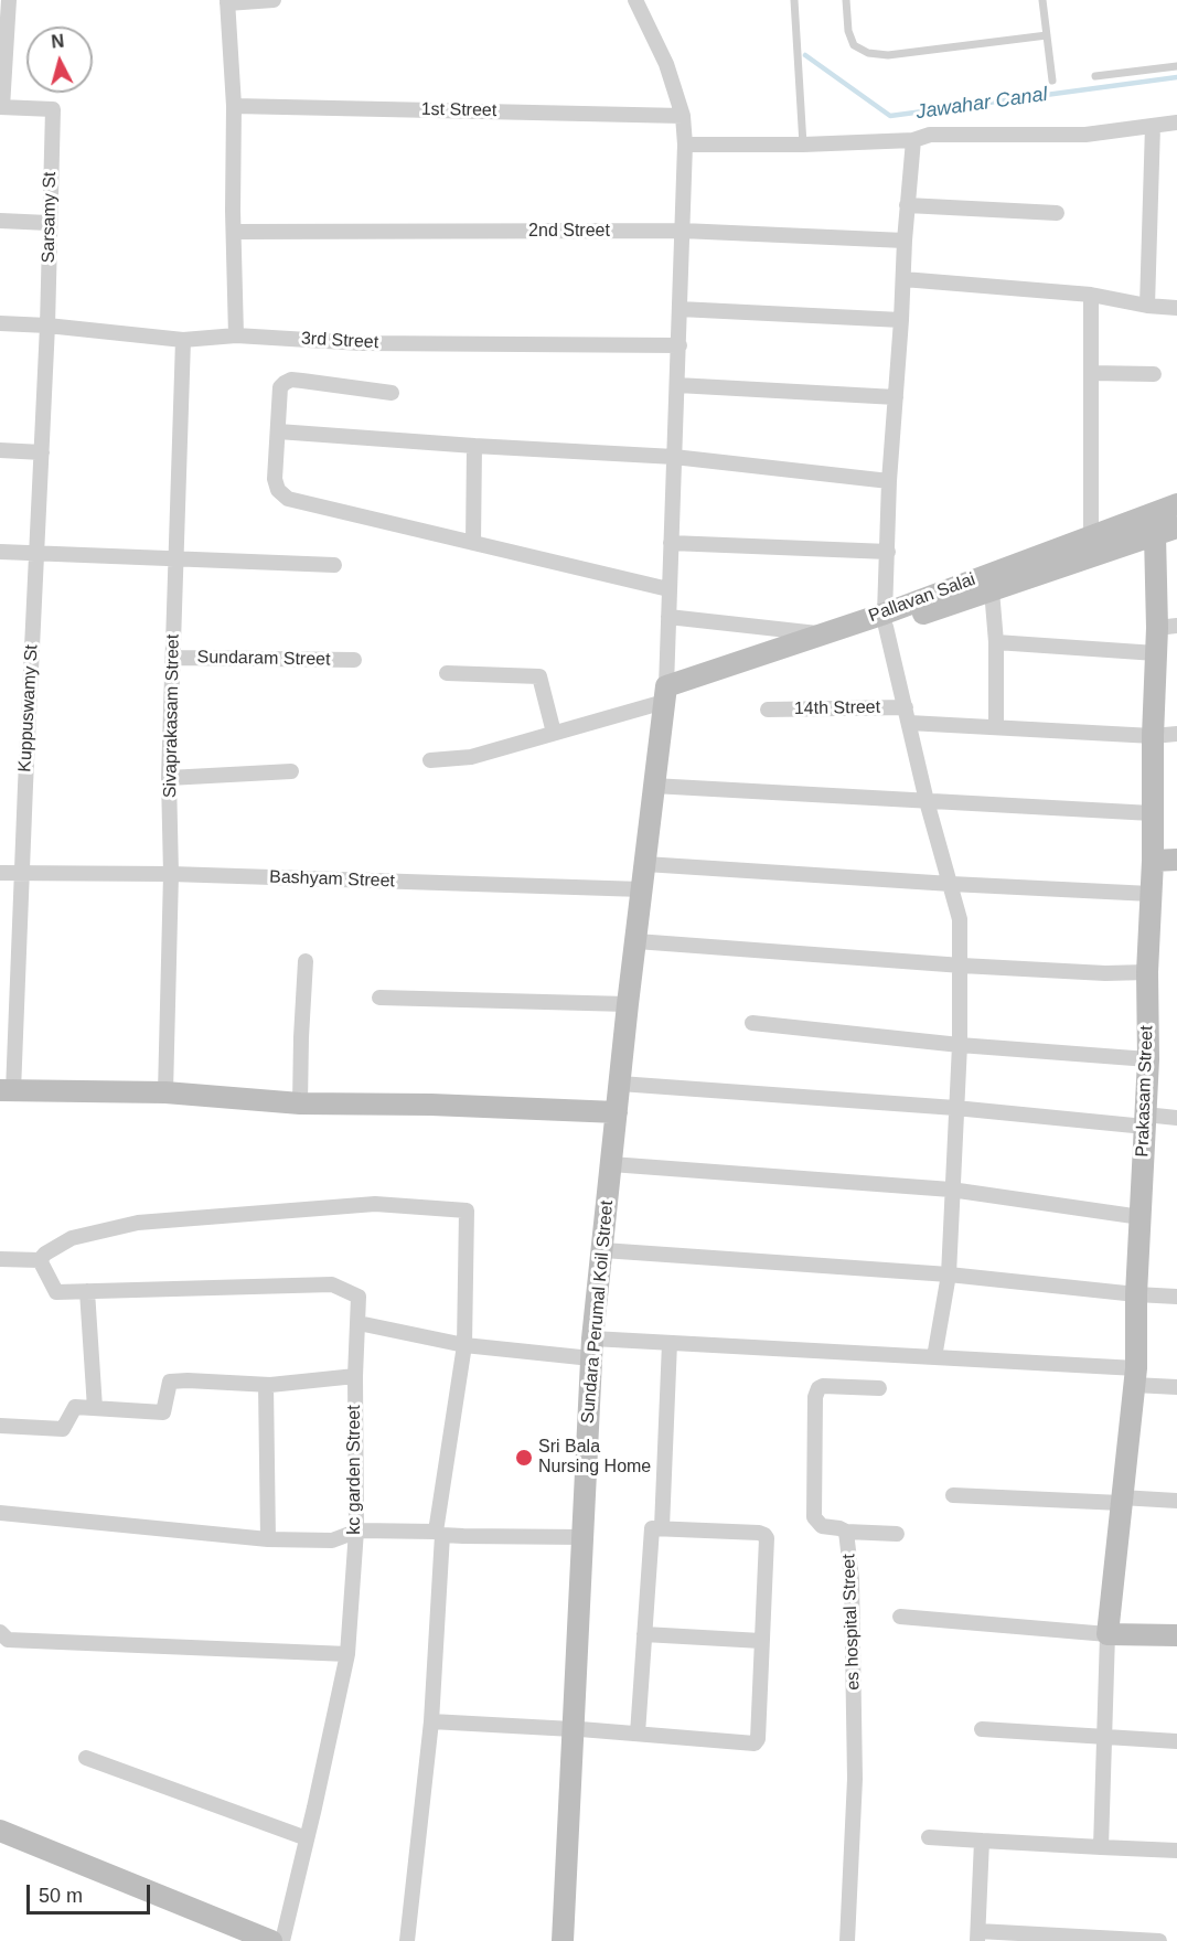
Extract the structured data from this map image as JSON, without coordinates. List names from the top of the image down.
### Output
{
  "streets": {
    "street": [
      "1st Street",
      "Sarsamy St",
      "2nd Street",
      "3rd Street",
      "Pallavan Salai",
      "Sundaram Street",
      "Kuppuswamy St",
      "14th Street",
      "Sivaprakasam Street",
      "Bashyam Street",
      "Prakasam Street",
      "Sundara Perumal Koil Street",
      "kc garden Street",
      "es hospital Street"
    ]
  },
  "crossings": [
    ["Sarsamy St", "3rd Street"],
    ["Sarsamy St", "Kuppuswamy St"],
    ["3rd Street", "Kuppuswamy St"],
    ["3rd Street", "Sivaprakasam Street"],
    ["Pallavan Salai", "Sundara Perumal Koil Street"],
    ["Sundaram Street", "Sivaprakasam Street"],
    ["Kuppuswamy St", "Bashyam Street"],
    ["14th Street", "Prakasam Street"],
    ["Sivaprakasam Street", "Bashyam Street"],
    ["Bashyam Street", "Sundara Perumal Koil Street"]
  ],
  "water": ["Jawahar Canal"],
  "places": ["Sri Bala Nursing Home"],
  "scale_bar": "50 m",
  "north": "top"
}
